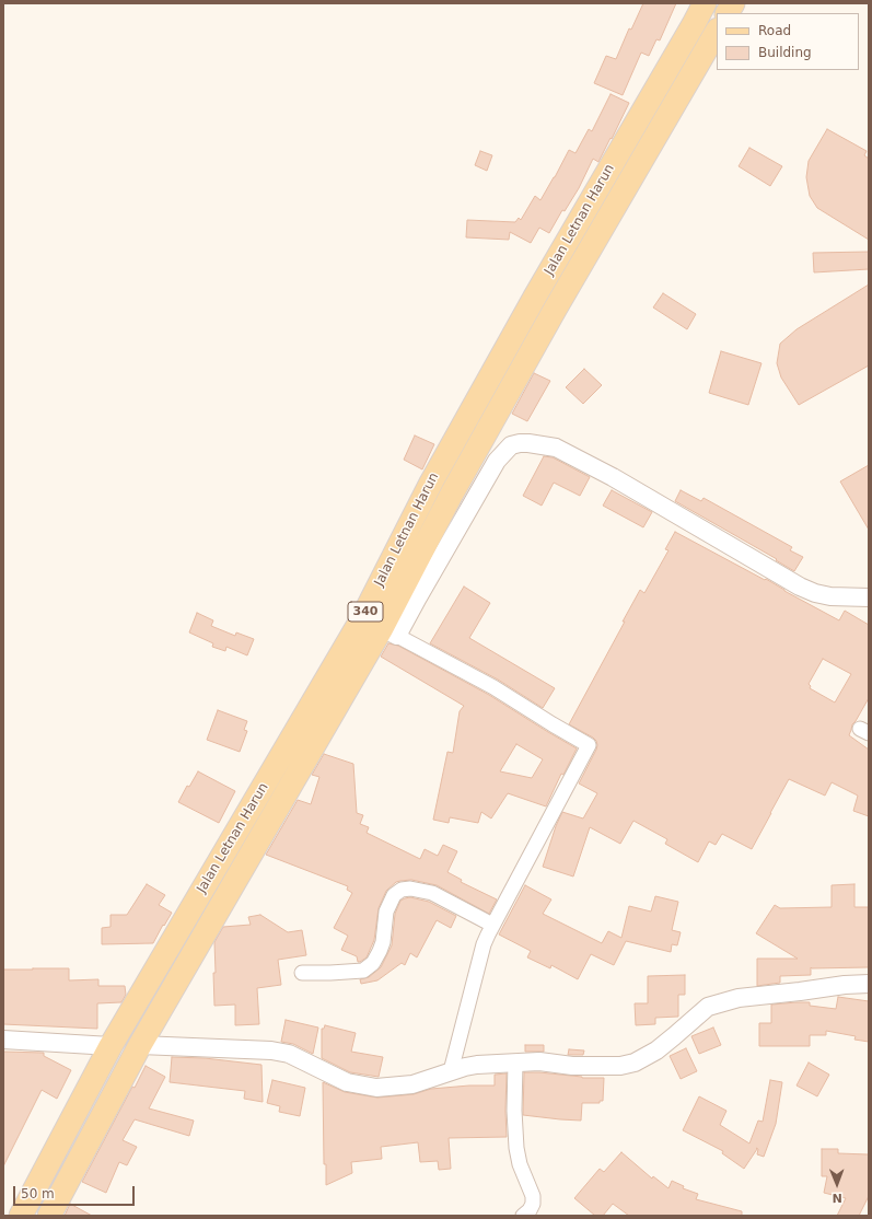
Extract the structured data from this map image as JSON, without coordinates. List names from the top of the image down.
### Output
{
  "streets": {
    "main road": ["Jalan Letnan Harun", "340"]
  },
  "legend": ["Road", "Building"],
  "scale_bar": "50 m",
  "north": "bottom"
}
